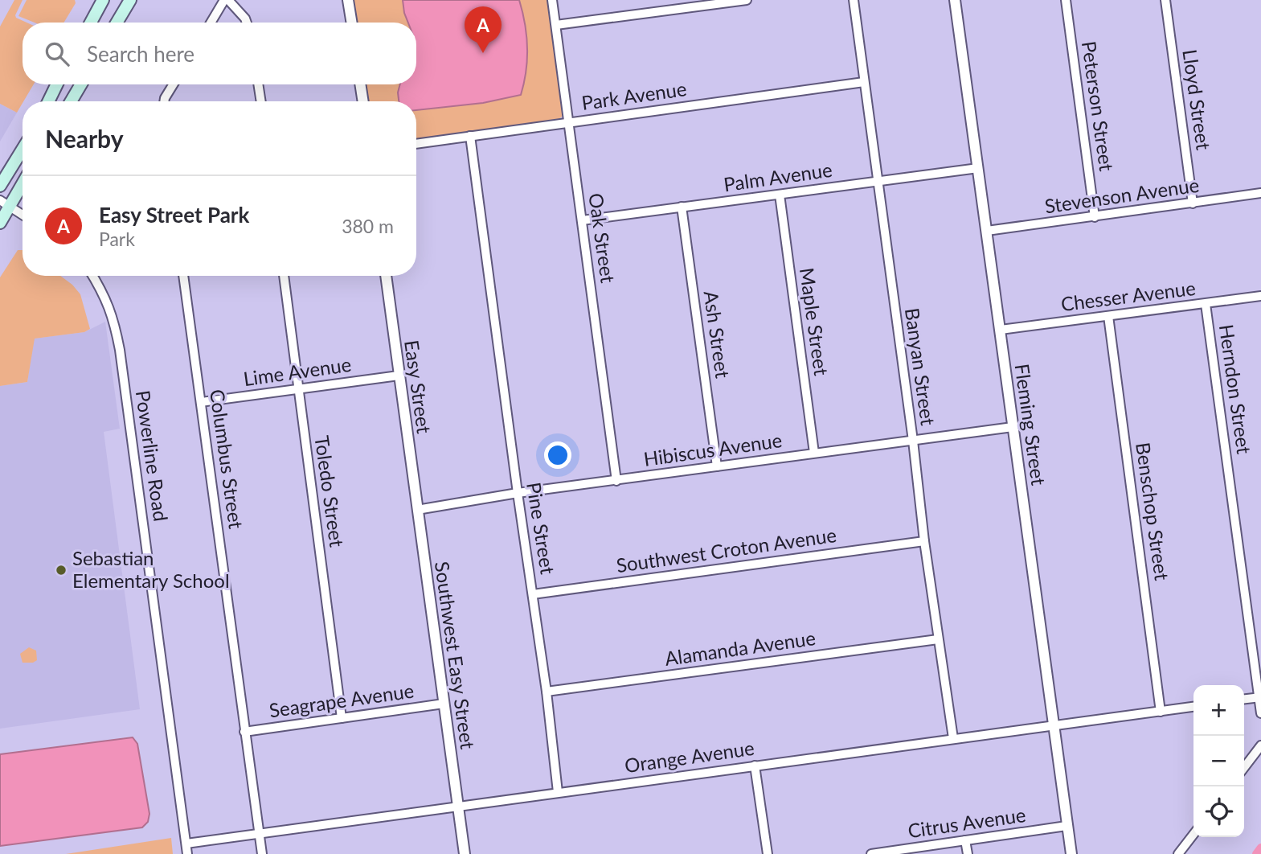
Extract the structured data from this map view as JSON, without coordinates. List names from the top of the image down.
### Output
{
  "streets": {
    "street": [
      "Park Avenue",
      "Lloyd Street",
      "Peterson Street",
      "Palm Avenue",
      "Stevenson Avenue",
      "Oak Street",
      "Chesser Avenue",
      "Maple Street",
      "Ash Street",
      "Banyan Street",
      "Lime Avenue",
      "Easy Street",
      "Herndon Street",
      "Fleming Street",
      "Hibiscus Avenue",
      "Powerline Road",
      "Columbus Street",
      "Toledo Street",
      "Benschop Street",
      "Pine Street",
      "Southwest Croton Avenue",
      "Alamanda Avenue",
      "Southwest Easy Street",
      "Seagrape Avenue",
      "Orange Avenue",
      "Citrus Avenue"
    ]
  },
  "crossings": [
    ["Park Avenue", "Oak Street"],
    ["Park Avenue", "Banyan Street"],
    ["Park Avenue", "Pine Street"],
    ["Lloyd Street", "Stevenson Avenue"],
    ["Peterson Street", "Stevenson Avenue"],
    ["Palm Avenue", "Oak Street"],
    ["Palm Avenue", "Maple Street"],
    ["Palm Avenue", "Ash Street"],
    ["Palm Avenue", "Banyan Street"],
    ["Palm Avenue", "Fleming Street"],
    ["Stevenson Avenue", "Fleming Street"],
    ["Oak Street", "Hibiscus Avenue"],
    ["Chesser Avenue", "Herndon Street"],
    ["Chesser Avenue", "Fleming Street"],
    ["Chesser Avenue", "Benschop Street"],
    ["Maple Street", "Hibiscus Avenue"],
    ["Ash Street", "Hibiscus Avenue"],
    ["Banyan Street", "Hibiscus Avenue"],
    ["Banyan Street", "Southwest Croton Avenue"],
    ["Banyan Street", "Alamanda Avenue"],
    ["Banyan Street", "Orange Avenue"],
    ["Lime Avenue", "Easy Street"],
    ["Lime Avenue", "Columbus Street"],
    ["Lime Avenue", "Toledo Street"],
    ["Easy Street", "Hibiscus Avenue"],
    ["Easy Street", "Southwest Easy Street"],
    ["Fleming Street", "Hibiscus Avenue"],
    ["Fleming Street", "Orange Avenue"],
    ["Fleming Street", "Citrus Avenue"],
    ["Hibiscus Avenue", "Pine Street"],
    ["Hibiscus Avenue", "Southwest Easy Street"],
    ["Powerline Road", "Orange Avenue"],
    ["Columbus Street", "Seagrape Avenue"],
    ["Columbus Street", "Orange Avenue"],
    ["Toledo Street", "Seagrape Avenue"],
    ["Benschop Street", "Orange Avenue"],
    ["Pine Street", "Southwest Croton Avenue"],
    ["Pine Street", "Alamanda Avenue"],
    ["Pine Street", "Orange Avenue"],
    ["Southwest Easy Street", "Seagrape Avenue"],
    ["Southwest Easy Street", "Orange Avenue"]
  ],
  "places": ["Sebastian Elementary School"],
  "page": {
    "pins": "A",
    "search": "Search here",
    "heading": "Nearby",
    "list": [
      {
        "mark": "A",
        "name": "Easy Street Park",
        "note": "Park",
        "value": "380 m"
      }
    ],
    "map_buttons": ["+", "−"]
  }
}
